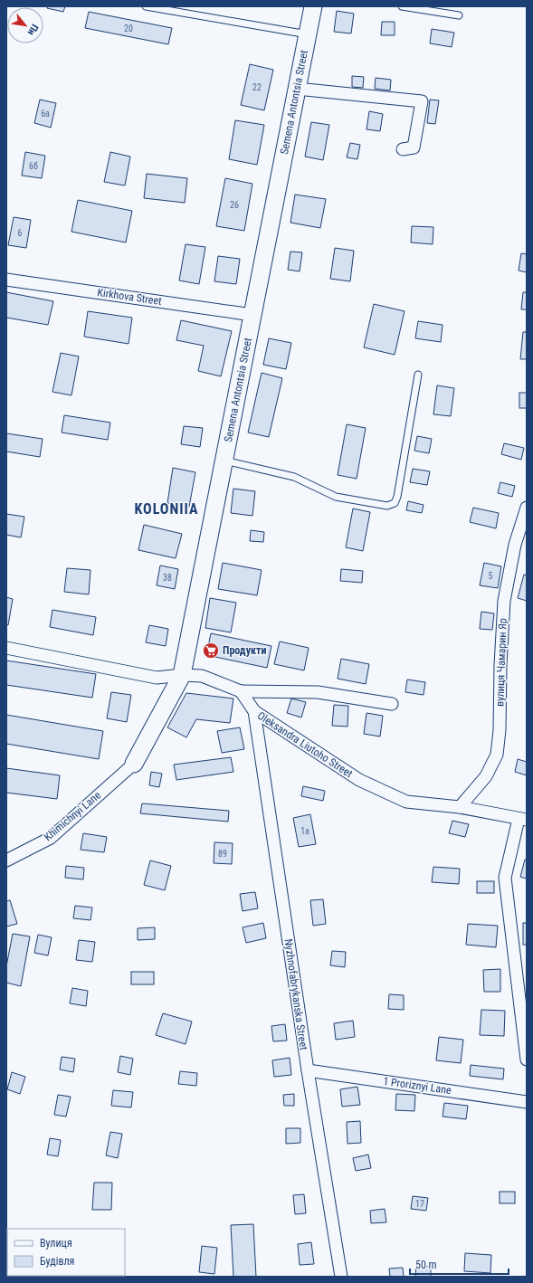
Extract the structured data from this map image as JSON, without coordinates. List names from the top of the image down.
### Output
{
  "streets": {
    "street": [
      "Semena Antontsia Street",
      "Kirkhova Street",
      "вулиця Чамарин Яр",
      "Oleksandra Liutoho Street",
      "Khimichnyi Lane",
      "Nyzhnofabrykanska Street",
      "1 Proriznyi Lane"
    ]
  },
  "crossings": [
    ["Semena Antontsia Street", "Kirkhova Street"],
    ["Semena Antontsia Street", "Khimichnyi Lane"],
    ["вулиця Чамарин Яр", "Oleksandra Liutoho Street"],
    ["Oleksandra Liutoho Street", "Nyzhnofabrykanska Street"],
    ["Nyzhnofabrykanska Street", "1 Proriznyi Lane"]
  ],
  "districts": ["KOLONIIA"],
  "places": {
    "supermarket": ["Продукти"]
  },
  "house_numbers": [
    "20",
    "22",
    "6а",
    "6б",
    "26",
    "6",
    "5",
    "38",
    "1а",
    "89",
    "17"
  ],
  "legend": ["Вулиця", "Будівля"],
  "scale_bar": "50 m",
  "north": "bottom right"
}
